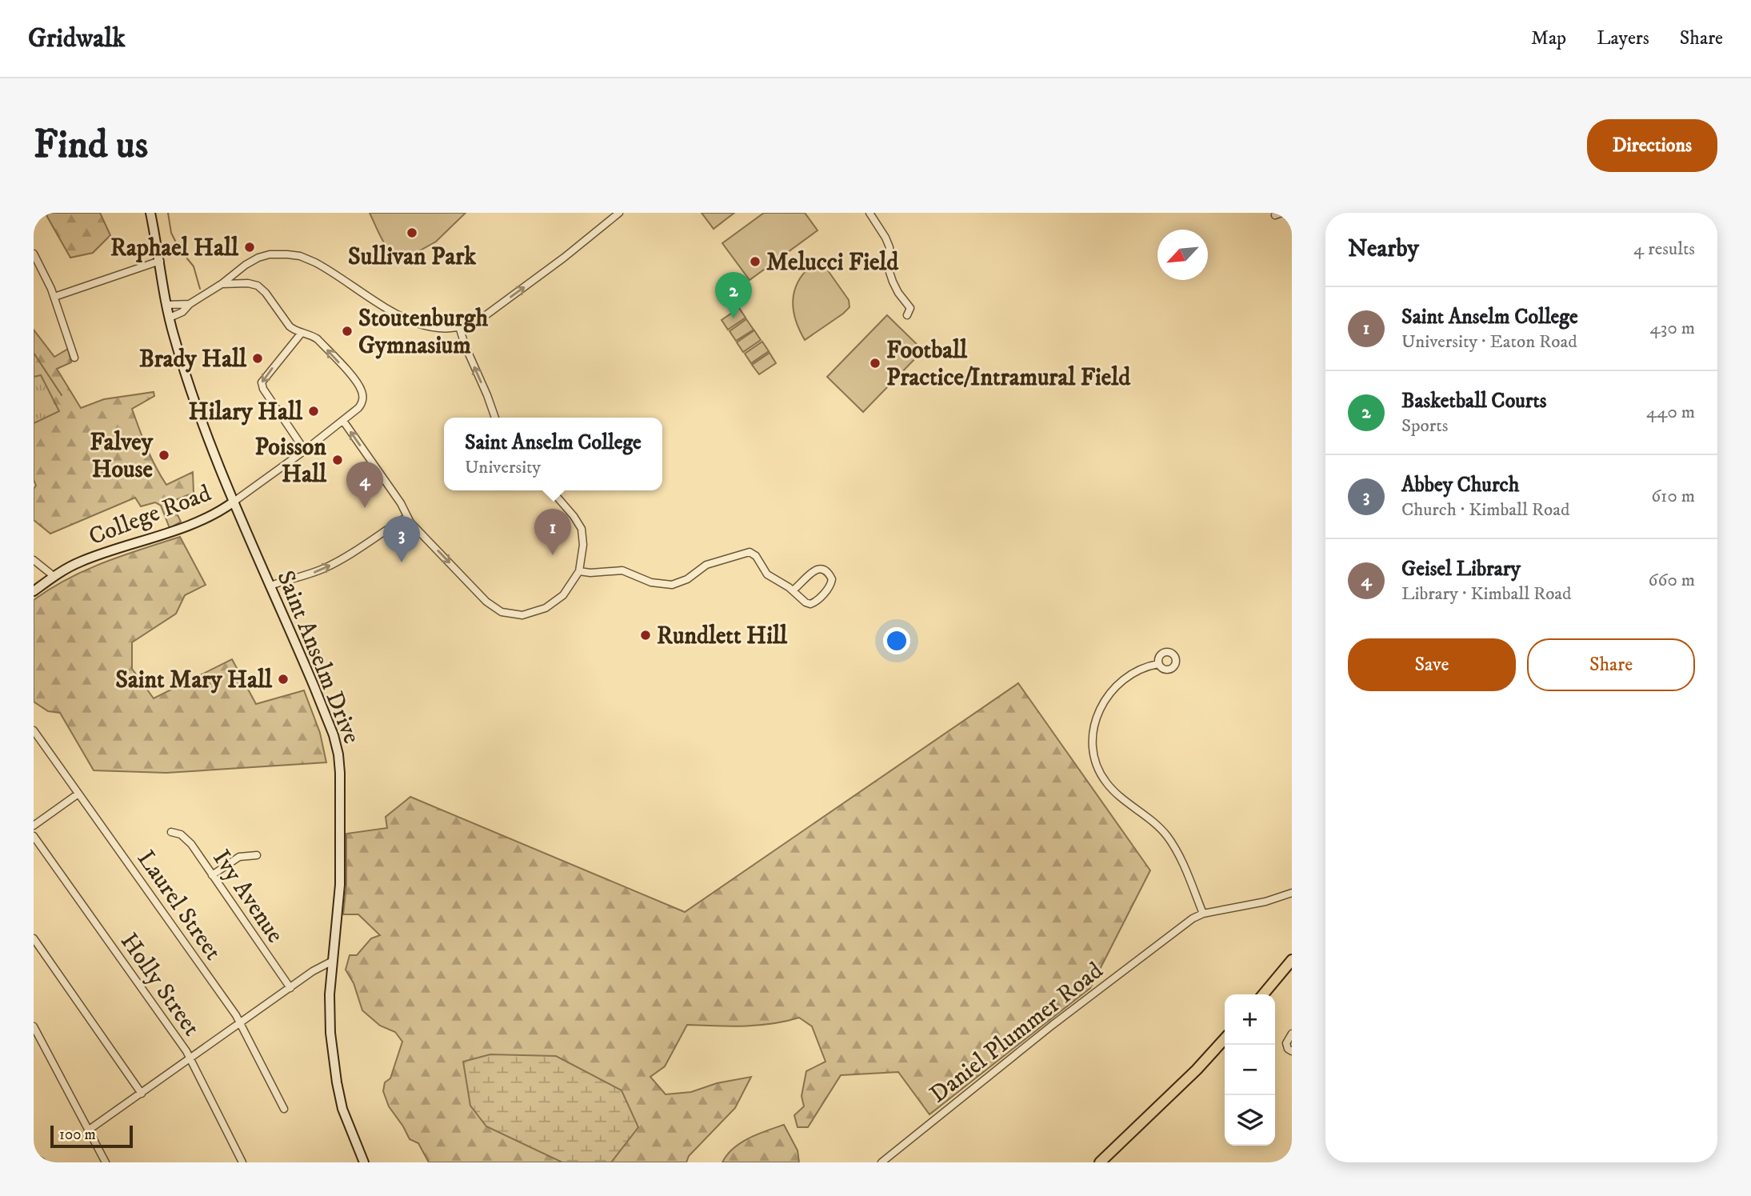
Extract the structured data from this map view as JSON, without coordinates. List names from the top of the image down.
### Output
{
  "streets": {
    "street": [
      "College Road",
      "Saint Anselm Drive",
      "Ivy Avenue",
      "Laurel Street",
      "Holly Street",
      "Daniel Plummer Road"
    ]
  },
  "crossings": [
    ["College Road", "Saint Anselm Drive"]
  ],
  "places": [
    "Sullivan Park",
    "Raphael Hall",
    "Melucci Field",
    "Stoutenburgh Gymnasium",
    "Brady Hall",
    "Football Practice/Intramural Field",
    "Hilary Hall",
    "Falvey House",
    "Poisson Hall",
    "Rundlett Hill",
    "Saint Mary Hall"
  ],
  "scale_bar": "100 m",
  "north": "bottom left",
  "page": {
    "header": "Gridwalk",
    "nav": ["Map", "Layers", "Share"],
    "buttons": [
      "Directions",
      ["Save", "Share"]
    ],
    "title": "Find us",
    "heading": ["Nearby", "4 results"],
    "pins": [
      "2",
      "4",
      "1",
      "3"
    ],
    "list": [
      {
        "mark": "1",
        "name": "Saint Anselm College",
        "note": "University · Eaton Road",
        "value": "430 m"
      },
      {
        "mark": "2",
        "name": "Basketball Courts",
        "note": "Sports",
        "value": "440 m"
      },
      {
        "mark": "3",
        "name": "Abbey Church",
        "note": "Church · Kimball Road",
        "value": "610 m"
      },
      {
        "mark": "4",
        "name": "Geisel Library",
        "note": "Library · Kimball Road",
        "value": "660 m"
      }
    ],
    "popup": ["Saint Anselm College", "University"],
    "map_buttons": ["+", "−"],
    "scale": "100 m"
  }
}
